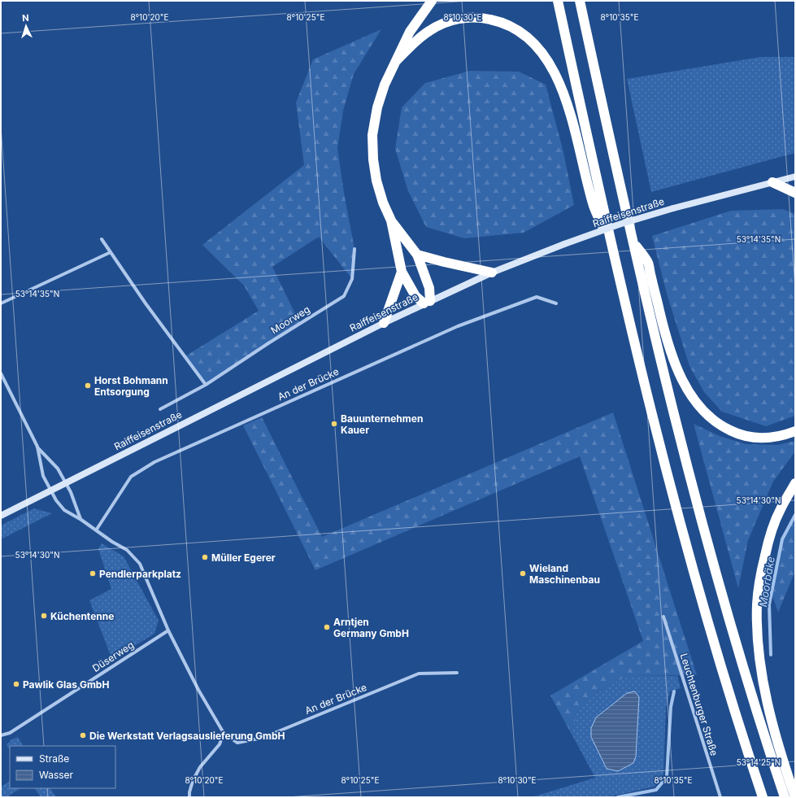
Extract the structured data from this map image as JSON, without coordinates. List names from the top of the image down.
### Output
{
  "streets": {
    "main road": ["Raiffeisenstraße"],
    "street": [
      "Moorweg",
      "An der Brücke",
      "Düserweg",
      "Leuchtenburger Straße"
    ]
  },
  "crossings": [
    ["Raiffeisenstraße", "An der Brücke"],
    ["An der Brücke", "Düserweg"]
  ],
  "water": ["Moorbäke"],
  "places": [
    "Horst Bohmann Entsorgung",
    "Bauunternehmen Kauer",
    "Müller Egerer",
    "Pendlerparkplatz",
    "Wieland Maschinenbau",
    "Küchentenne",
    "Arntjen Germany GmbH",
    "Pawlik Glas GmbH",
    "Die Werkstatt Verlagsauslieferung GmbH"
  ],
  "legend": ["Straße", "Wasser"],
  "north": "top",
  "coordinates": [
    "8°10'20\"E",
    "8°10'25\"E",
    "8°10'30\"E",
    "8°10'35\"E",
    "53°14'35\"N",
    "53°14'30\"N",
    "53°14'25\"N"
  ]
}
